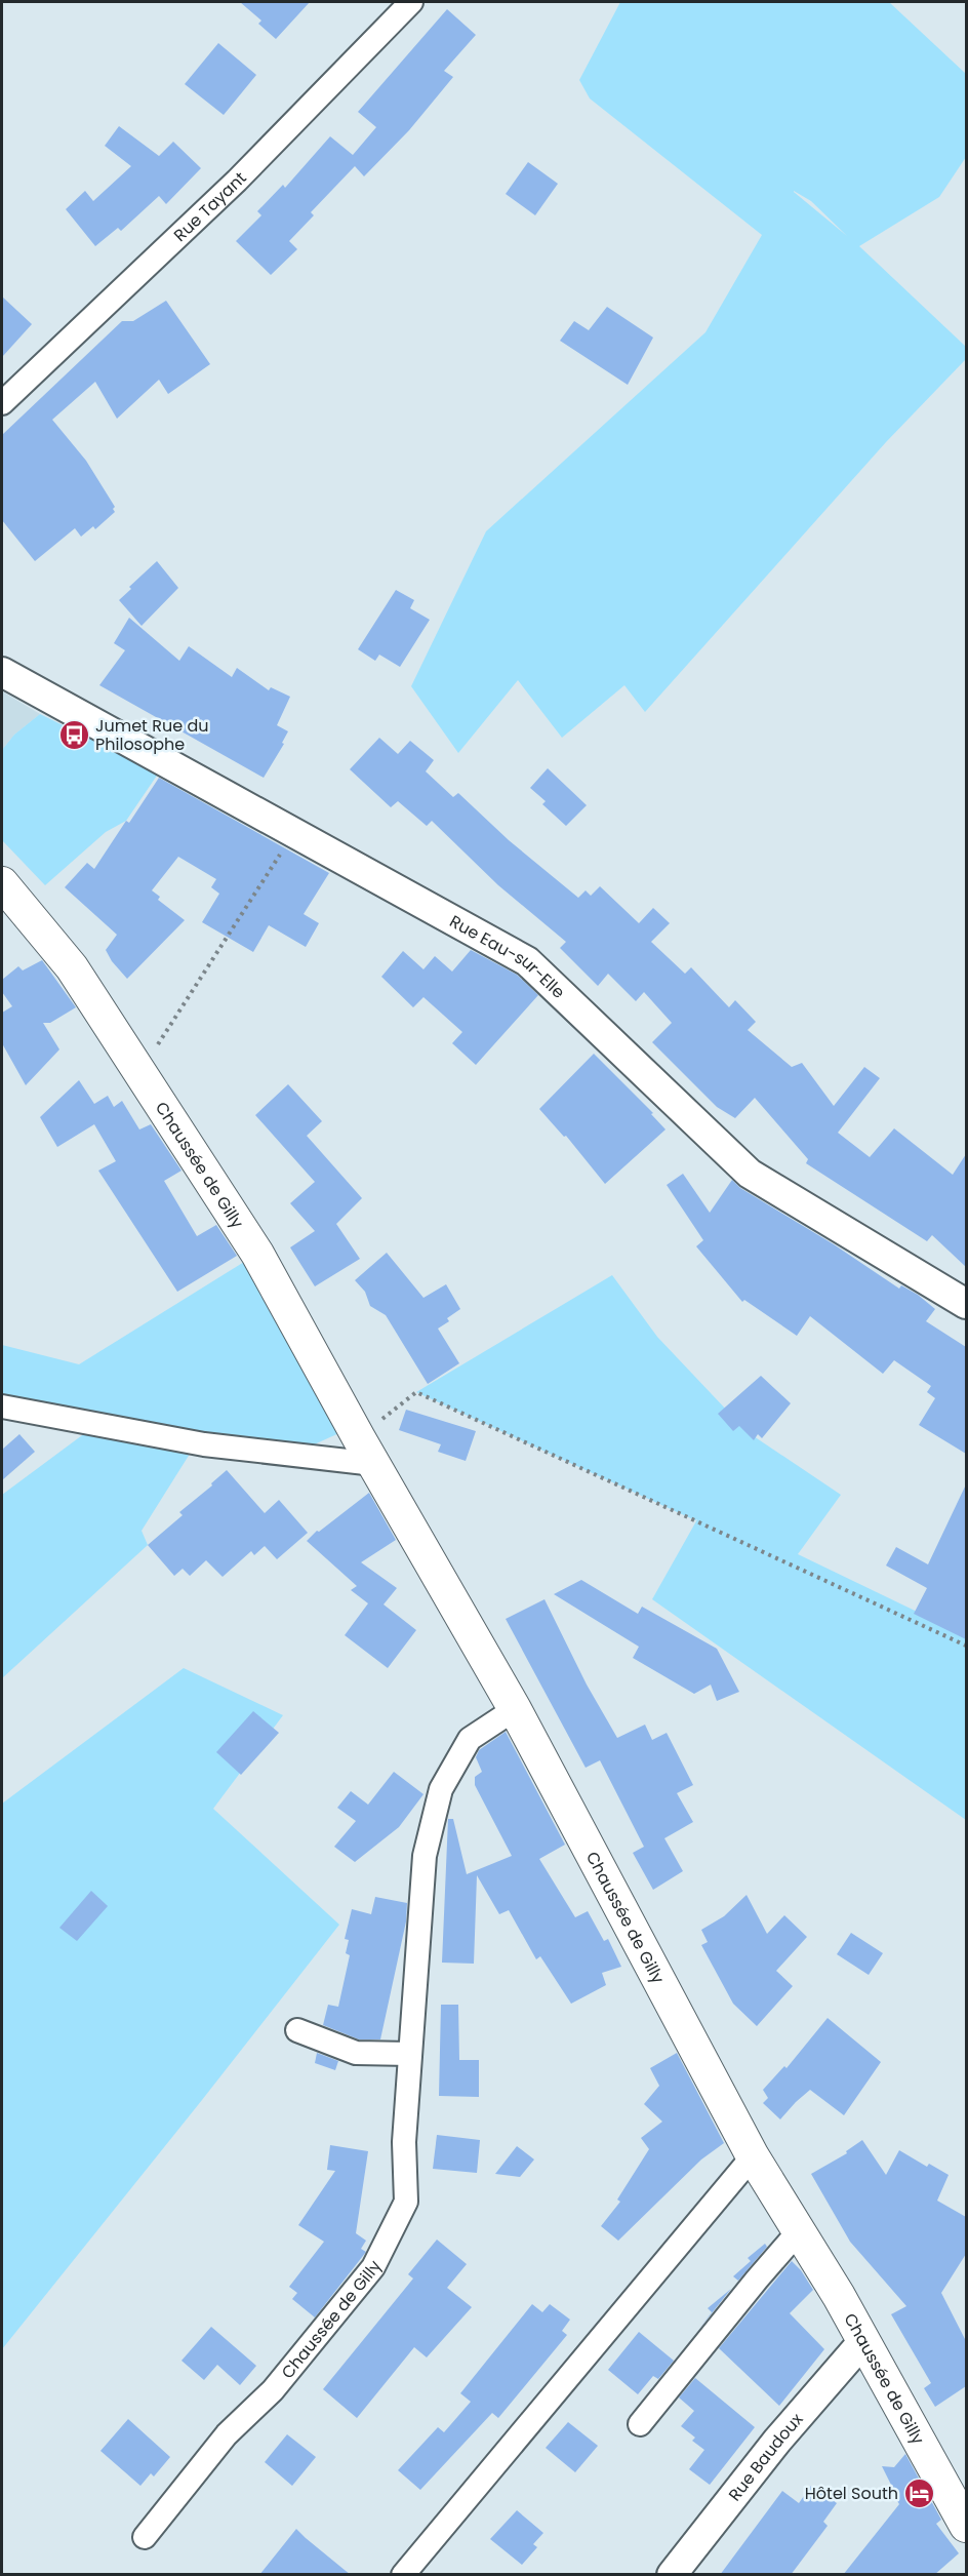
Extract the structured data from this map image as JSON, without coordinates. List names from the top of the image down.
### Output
{
  "streets": {
    "main road": ["Chaussée de Gilly"],
    "street": ["Rue Tayant", "Rue Eau-sur-Elle", "Rue Baudoux"]
  },
  "crossings": [
    ["Chaussée de Gilly", "Rue Baudoux"]
  ],
  "places": {
    "bus stop": ["Jumet Rue du Philosophe"],
    "hotel": ["Hôtel South"]
  }
}
